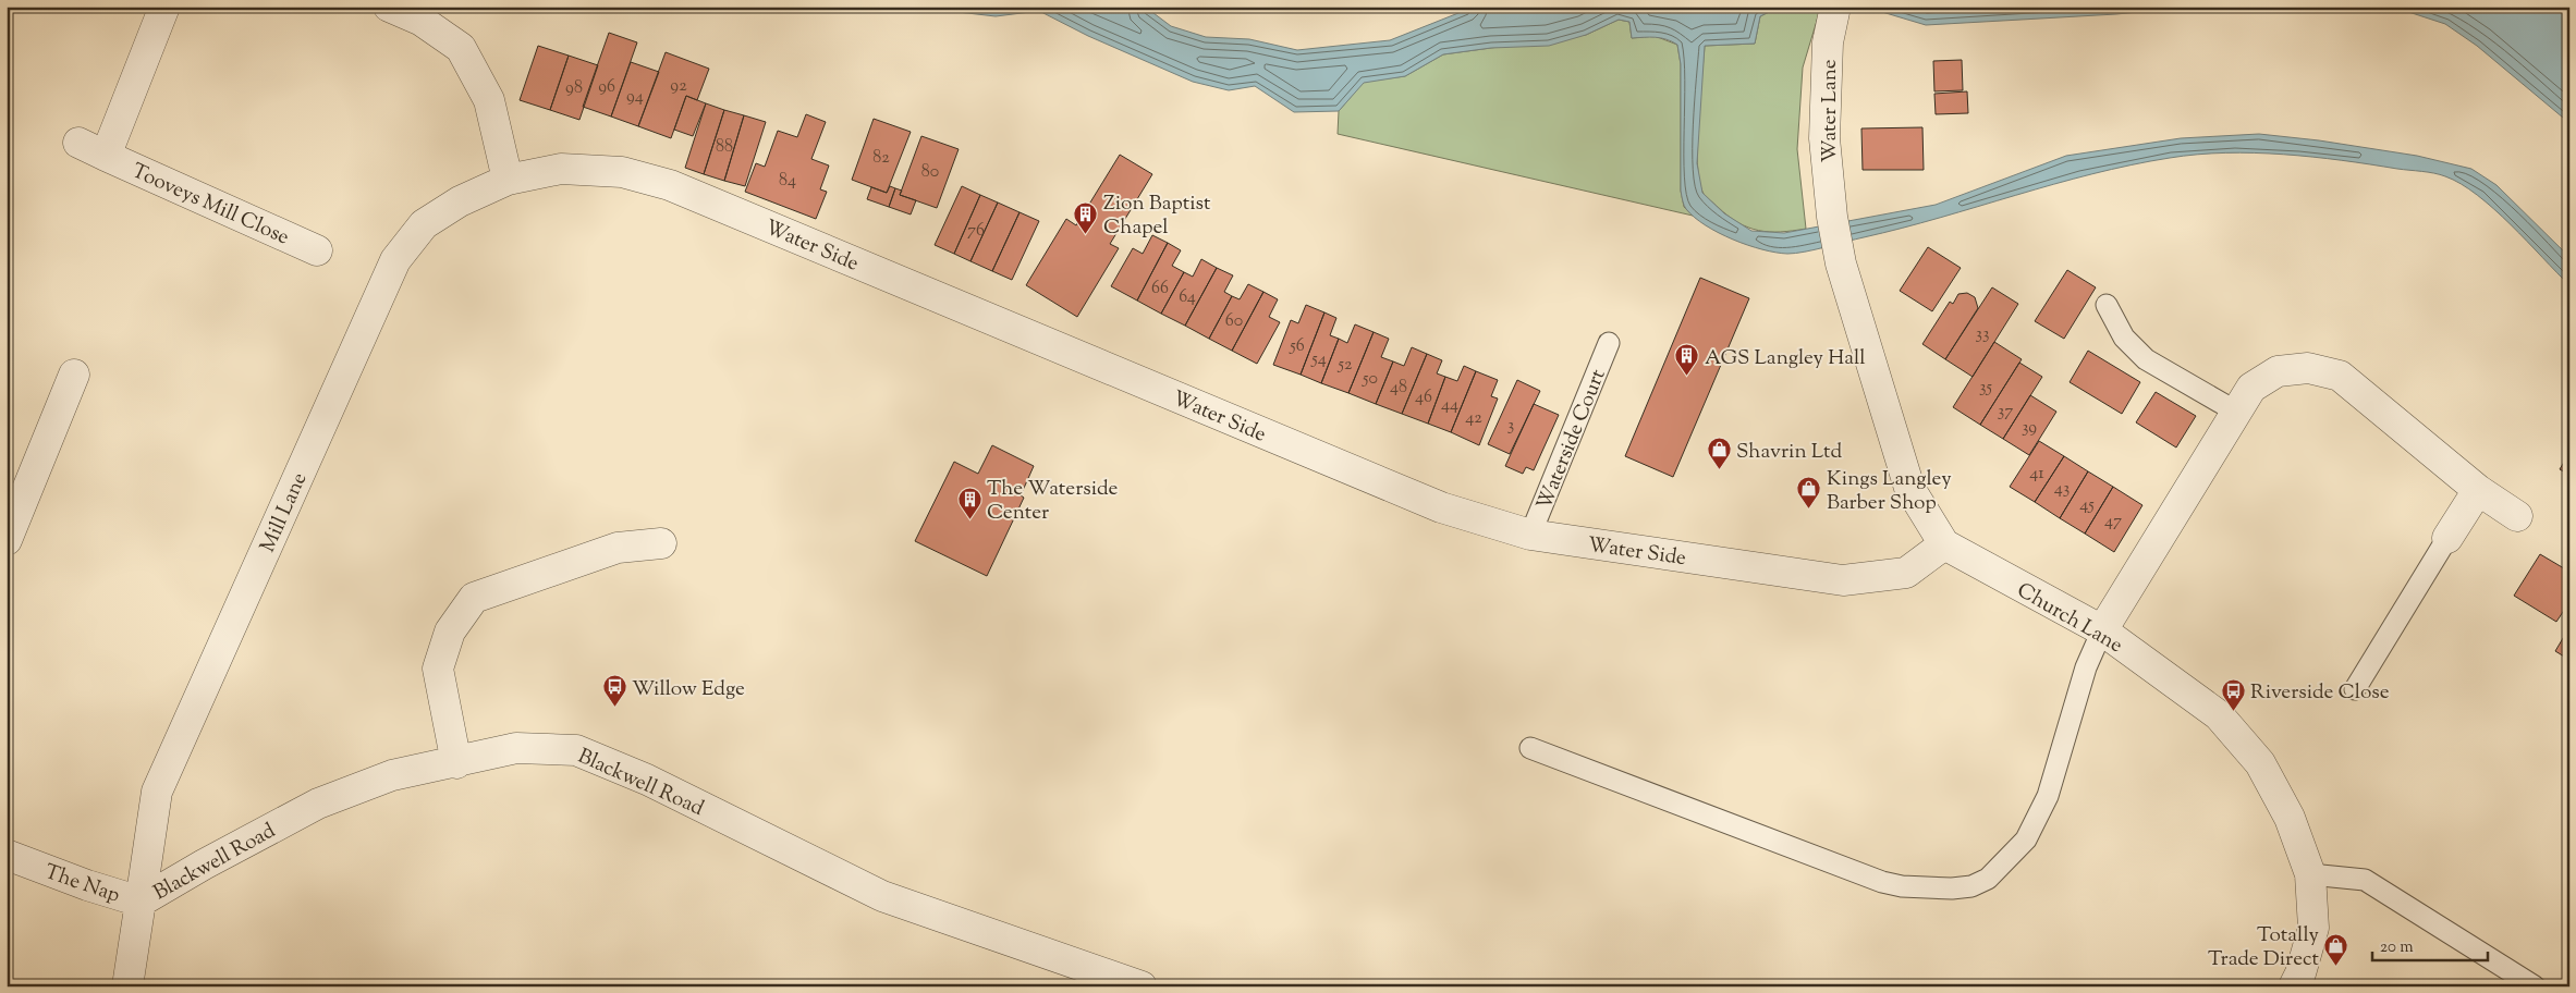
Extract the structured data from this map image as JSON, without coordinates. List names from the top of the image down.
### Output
{
  "streets": {
    "street": [
      "Water Lane",
      "Tooveys Mill Close",
      "Water Side",
      "Mill Lane",
      "Church Lane",
      "Blackwell Road",
      "The Nap"
    ],
    "lane": ["Waterside Court"]
  },
  "crossings": [
    ["Water Lane", "Church Lane"],
    ["Water Side", "Waterside Court"],
    ["Water Side", "Mill Lane"],
    ["Water Side", "Church Lane"],
    ["Mill Lane", "Blackwell Road"],
    ["Mill Lane", "The Nap"],
    ["Blackwell Road", "The Nap"]
  ],
  "places": {
    "building": ["Zion Baptist Chapel", "AGS Langley Hall", "The Waterside Center"],
    "shop": ["Shavrin Ltd", "Kings Langley Barber Shop", "Totally Trade Direct"],
    "bus stop": ["Willow Edge", "Riverside Close"]
  },
  "house_numbers": [
    "92",
    "96",
    "98",
    "94",
    "88",
    "82",
    "80",
    "84",
    "76",
    "66",
    "64",
    "60",
    "33",
    "56",
    "54",
    "52",
    "50",
    "48",
    "35",
    "46",
    "44",
    "37",
    "42",
    "3",
    "39",
    "41",
    "43",
    "45",
    "47"
  ],
  "scale_bar": "20 m"
}
